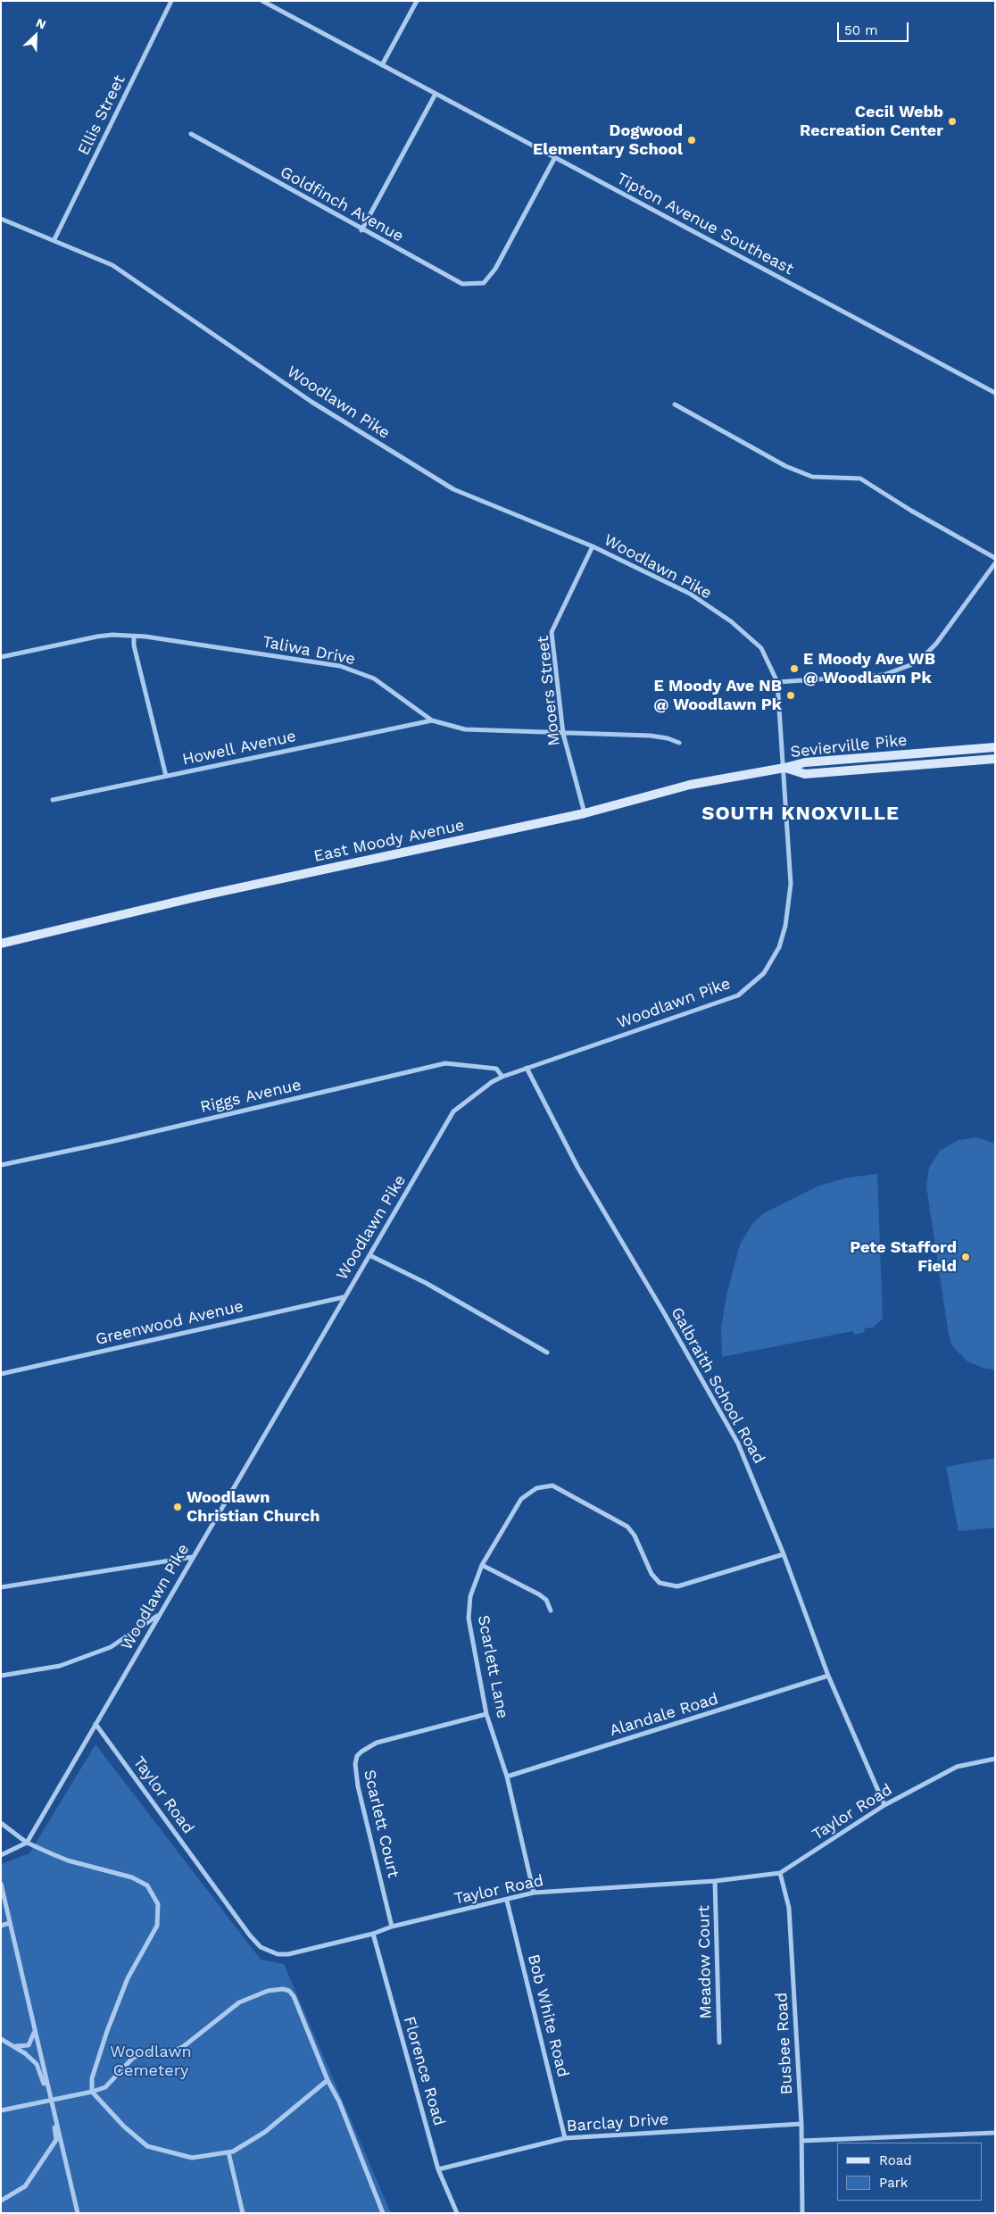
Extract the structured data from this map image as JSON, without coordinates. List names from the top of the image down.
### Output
{
  "streets": {
    "main road": ["Sevierville Pike", "East Moody Avenue"],
    "street": [
      "Ellis Street",
      "Goldfinch Avenue",
      "Tipton Avenue Southeast",
      "Woodlawn Pike",
      "Taliwa Drive",
      "Mooers Street",
      "Howell Avenue",
      "Riggs Avenue",
      "Greenwood Avenue",
      "Galbraith School Road",
      "Scarlett Lane",
      "Alandale Road",
      "Taylor Road",
      "Scarlett Court",
      "Meadow Court",
      "Bob White Road",
      "Busbee Road",
      "Florence Road",
      "Barclay Drive"
    ]
  },
  "crossings": [
    ["Ellis Street", "Woodlawn Pike"],
    ["Goldfinch Avenue", "Tipton Avenue Southeast"],
    ["Woodlawn Pike", "Mooers Street"],
    ["Woodlawn Pike", "Sevierville Pike"],
    ["Woodlawn Pike", "East Moody Avenue"],
    ["Woodlawn Pike", "Riggs Avenue"],
    ["Woodlawn Pike", "Greenwood Avenue"],
    ["Woodlawn Pike", "Galbraith School Road"],
    ["Woodlawn Pike", "Taylor Road"],
    ["Taliwa Drive", "Mooers Street"],
    ["Taliwa Drive", "Howell Avenue"],
    ["Mooers Street", "East Moody Avenue"],
    ["Sevierville Pike", "East Moody Avenue"],
    ["Galbraith School Road", "Scarlett Lane"],
    ["Galbraith School Road", "Alandale Road"],
    ["Galbraith School Road", "Taylor Road"],
    ["Scarlett Lane", "Alandale Road"],
    ["Scarlett Lane", "Taylor Road"],
    ["Scarlett Lane", "Scarlett Court"],
    ["Taylor Road", "Scarlett Court"],
    ["Taylor Road", "Meadow Court"],
    ["Taylor Road", "Bob White Road"],
    ["Taylor Road", "Busbee Road"],
    ["Taylor Road", "Florence Road"],
    ["Bob White Road", "Barclay Drive"],
    ["Busbee Road", "Barclay Drive"],
    ["Florence Road", "Barclay Drive"]
  ],
  "districts": ["SOUTH KNOXVILLE"],
  "parks": ["Woodlawn Cemetery"],
  "places": [
    "Cecil Webb Recreation Center",
    "Dogwood Elementary School",
    "E Moody Ave WB @ Woodlawn Pk",
    "E Moody Ave NB @ Woodlawn Pk",
    "Pete Stafford Field",
    "Woodlawn Christian Church"
  ],
  "legend": ["Road", "Park"],
  "scale_bar": "50 m",
  "north": "top right"
}
